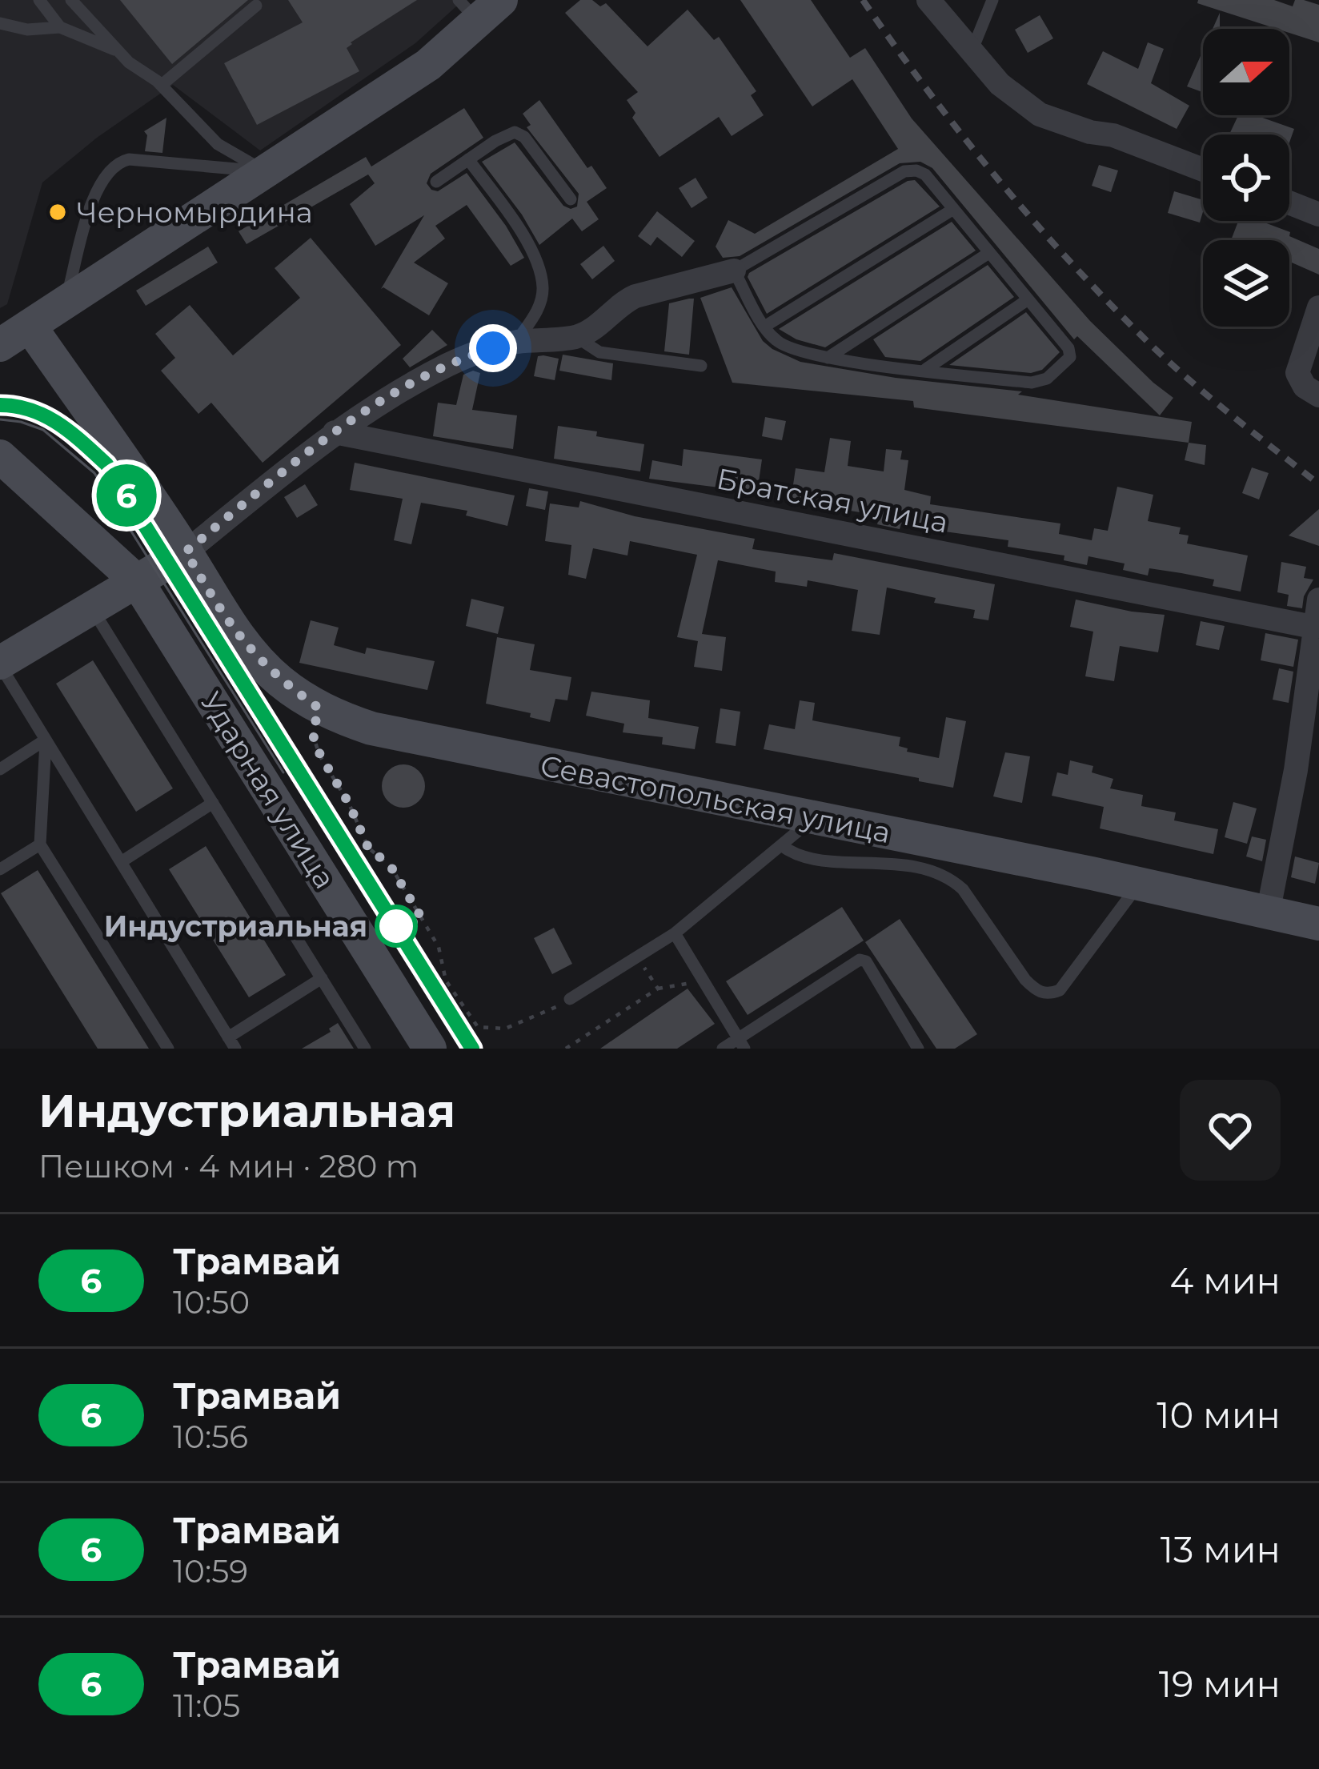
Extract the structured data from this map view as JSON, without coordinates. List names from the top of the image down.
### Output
{
  "streets": {
    "street": ["Братская улица", "Ударная улица", "Севастопольская улица"]
  },
  "places": ["Черномырдина", "Индустриальная"],
  "lines": ["tram line 6"],
  "north": "right",
  "page": {
    "on_map": "6",
    "heading": ["Индустриальная", "Пешком · 4 мин · 280 m"],
    "list": [
      {
        "mark": "6",
        "name": "Трамвай",
        "note": "10:50",
        "value": "4 мин"
      },
      {
        "mark": "6",
        "name": "Трамвай",
        "note": "10:56",
        "value": "10 мин"
      },
      {
        "mark": "6",
        "name": "Трамвай",
        "note": "10:59",
        "value": "13 мин"
      },
      {
        "mark": "6",
        "name": "Трамвай",
        "note": "11:05",
        "value": "19 мин"
      }
    ]
  }
}
